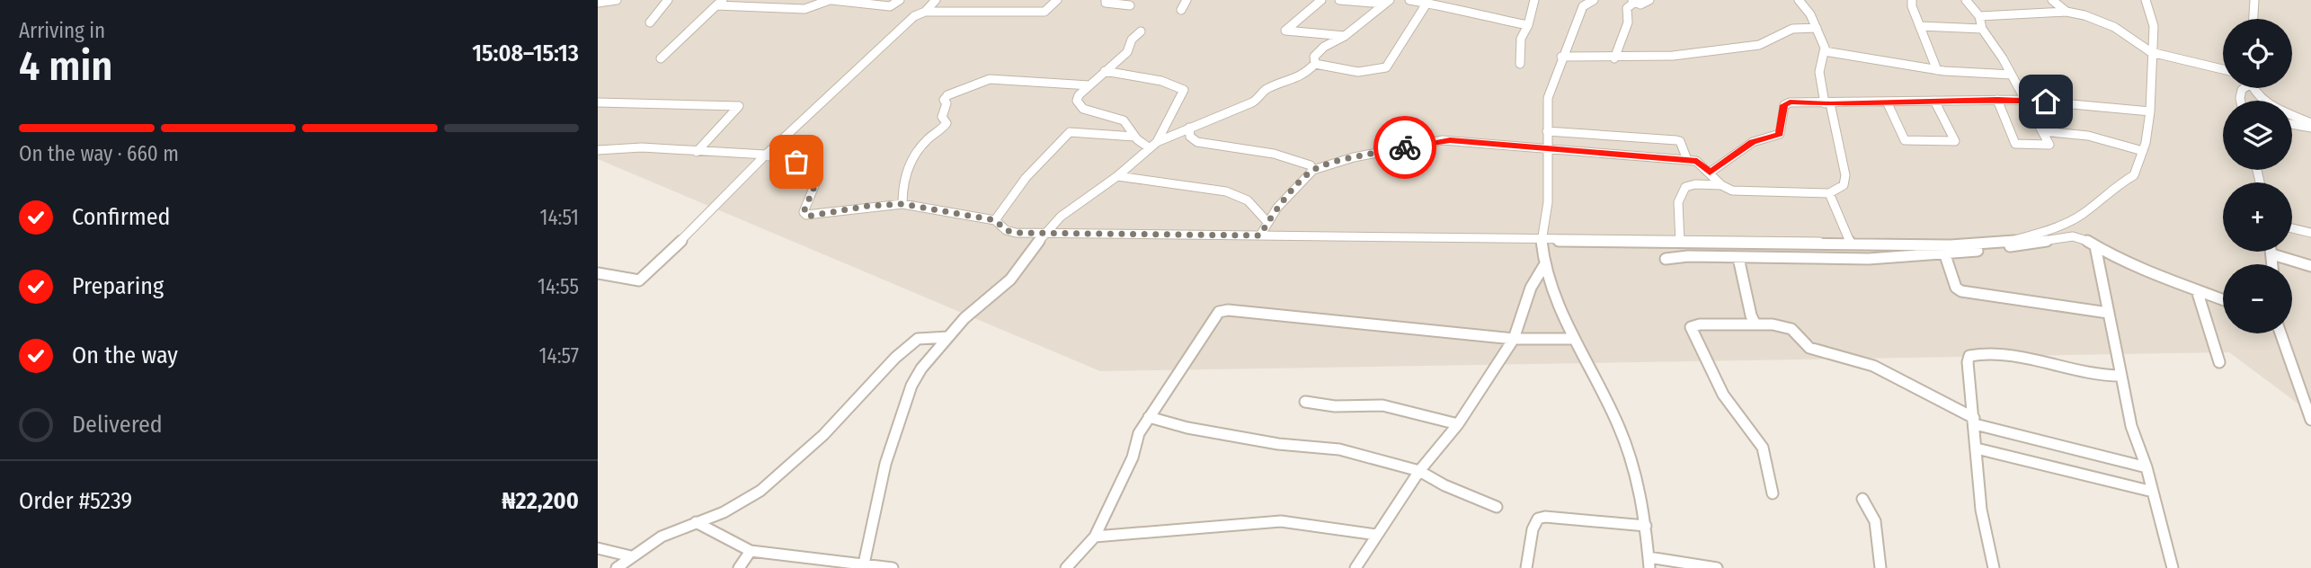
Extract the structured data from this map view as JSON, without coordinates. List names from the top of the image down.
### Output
{
  "page": {
    "heading": ["4 min", "Arriving in", "15:08–15:13"],
    "panel": ["Order #5239", "₦22,200"],
    "map_buttons": ["+", "−"],
    "bar": "On the way · 660 m",
    "list": [
      ["Confirmed", "14:51"],
      ["Preparing", "14:55"],
      ["On the way", "14:57"],
      "Delivered"
    ]
  }
}
